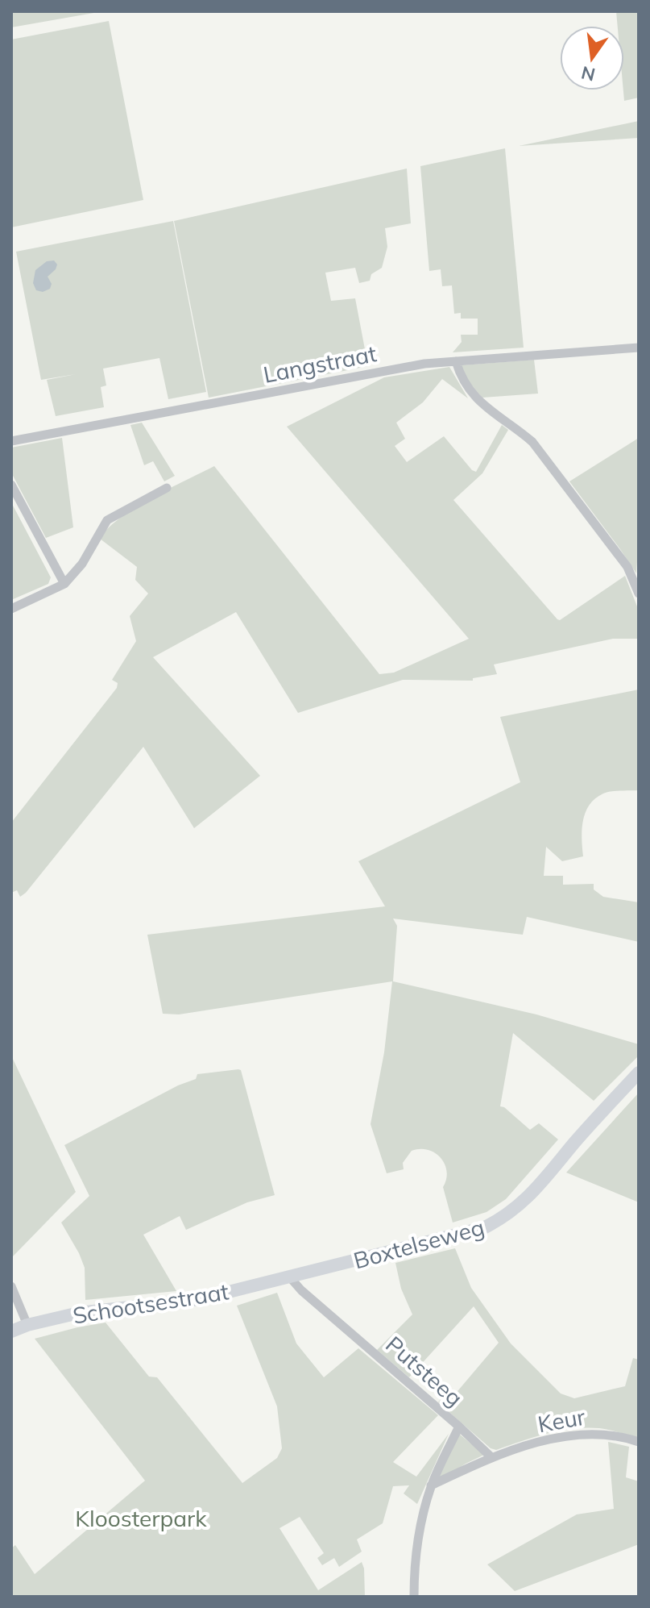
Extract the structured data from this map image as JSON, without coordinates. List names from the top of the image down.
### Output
{
  "streets": {
    "main road": ["Boxtelseweg", "Schootsestraat"],
    "street": ["Langstraat", "Putsteeg", "Keur"]
  },
  "crossings": [
    ["Boxtelseweg", "Schootsestraat"],
    ["Boxtelseweg", "Putsteeg"],
    ["Schootsestraat", "Putsteeg"],
    ["Putsteeg", "Keur"]
  ],
  "parks": ["Kloosterpark"],
  "north": "bottom"
}
